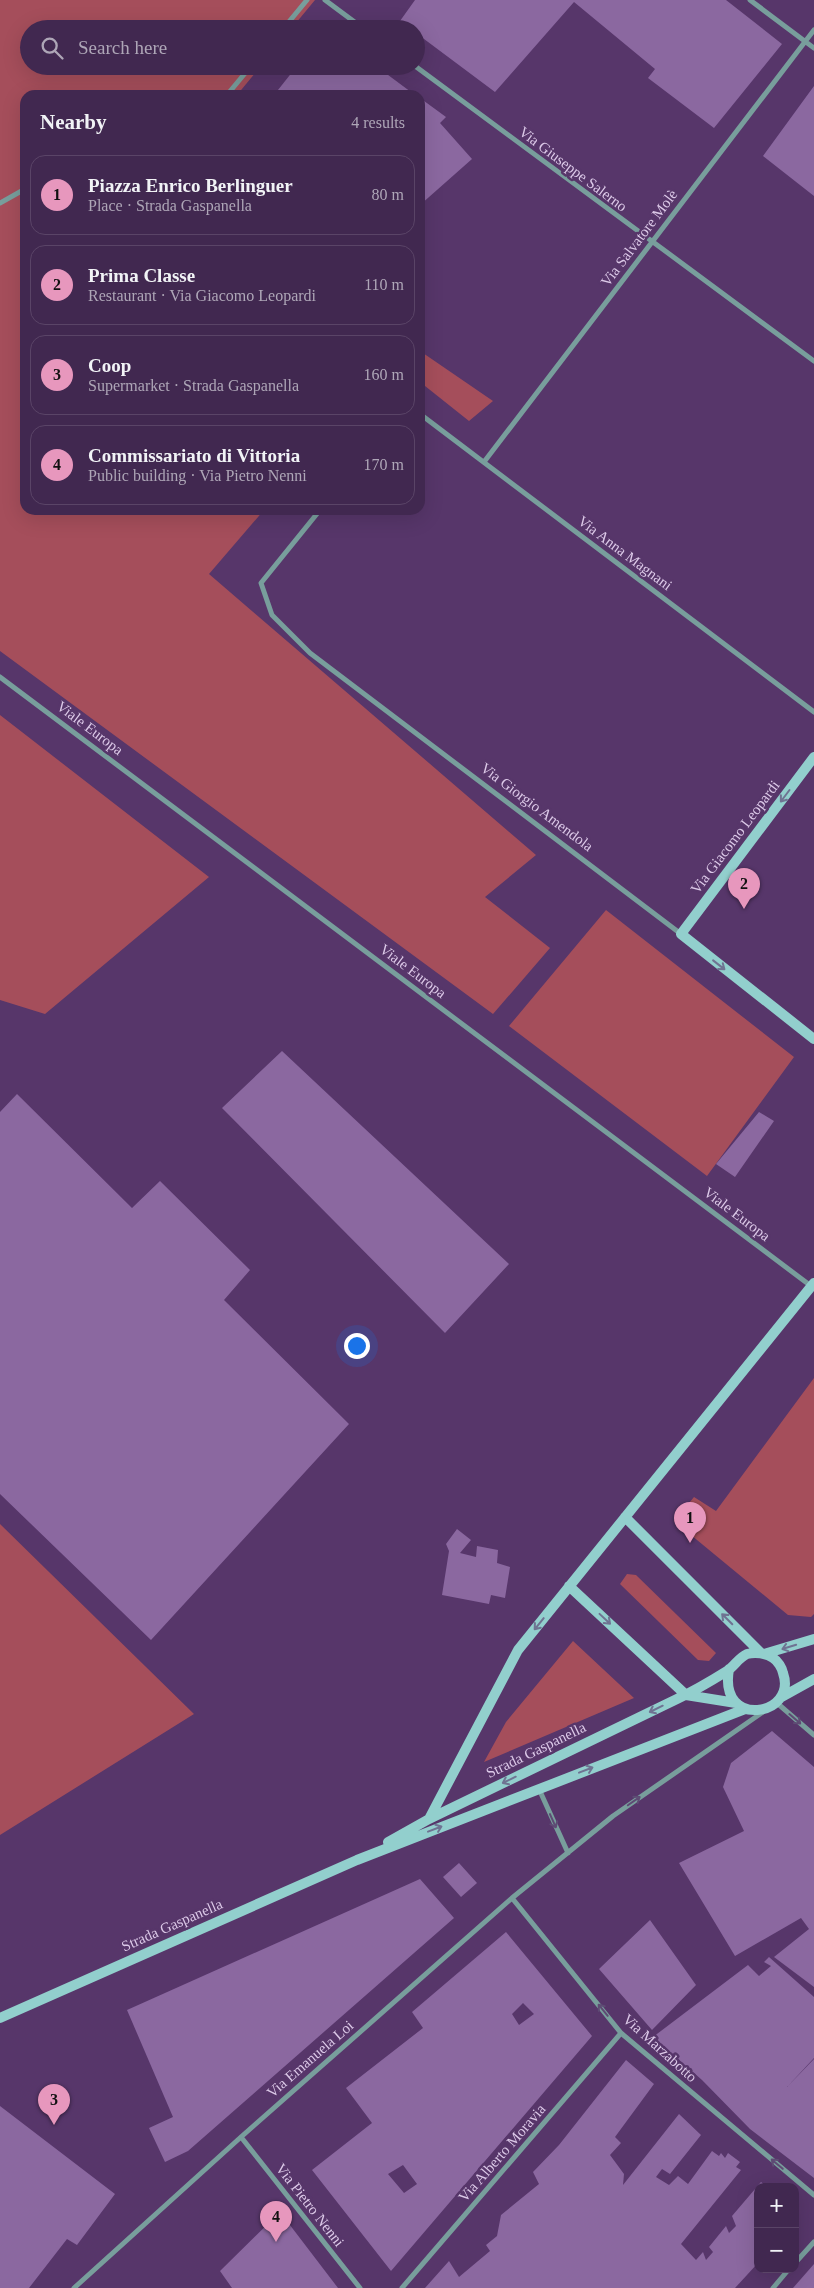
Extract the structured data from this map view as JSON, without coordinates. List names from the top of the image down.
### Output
{
  "streets": {
    "street": [
      "Via Giuseppe Salerno",
      "Via Salvatore Molè",
      "Via Anna Magnani",
      "Viale Europa",
      "Via Giorgio Amendola",
      "Via Giacomo Leopardi",
      "Strada Gaspanella",
      "Via Marzabotto",
      "Via Emanuela Loi",
      "Via Alberto Moravia",
      "Via Pietro Nenni"
    ]
  },
  "crossings": [
    ["Via Giuseppe Salerno", "Via Salvatore Molè"],
    ["Via Salvatore Molè", "Via Anna Magnani"],
    ["Via Giorgio Amendola", "Via Giacomo Leopardi"],
    ["Strada Gaspanella", "Via Emanuela Loi"],
    ["Via Marzabotto", "Via Emanuela Loi"],
    ["Via Marzabotto", "Via Alberto Moravia"],
    ["Via Emanuela Loi", "Via Pietro Nenni"]
  ],
  "one_way": ["Via Giacomo Leopardi", "Via Marzabotto"],
  "page": {
    "search": "Search here",
    "heading": ["Nearby", "4 results"],
    "list": [
      {
        "mark": "1",
        "name": "Piazza Enrico Berlinguer",
        "note": "Place · Strada Gaspanella",
        "value": "80 m"
      },
      {
        "mark": "2",
        "name": "Prima Classe",
        "note": "Restaurant · Via Giacomo Leopardi",
        "value": "110 m"
      },
      {
        "mark": "3",
        "name": "Coop",
        "note": "Supermarket · Strada Gaspanella",
        "value": "160 m"
      },
      {
        "mark": "4",
        "name": "Commissariato di Vittoria",
        "note": "Public building · Via Pietro Nenni",
        "value": "170 m"
      }
    ],
    "pins": [
      "2",
      "1",
      "3",
      "4"
    ],
    "map_buttons": ["+", "−"]
  }
}
